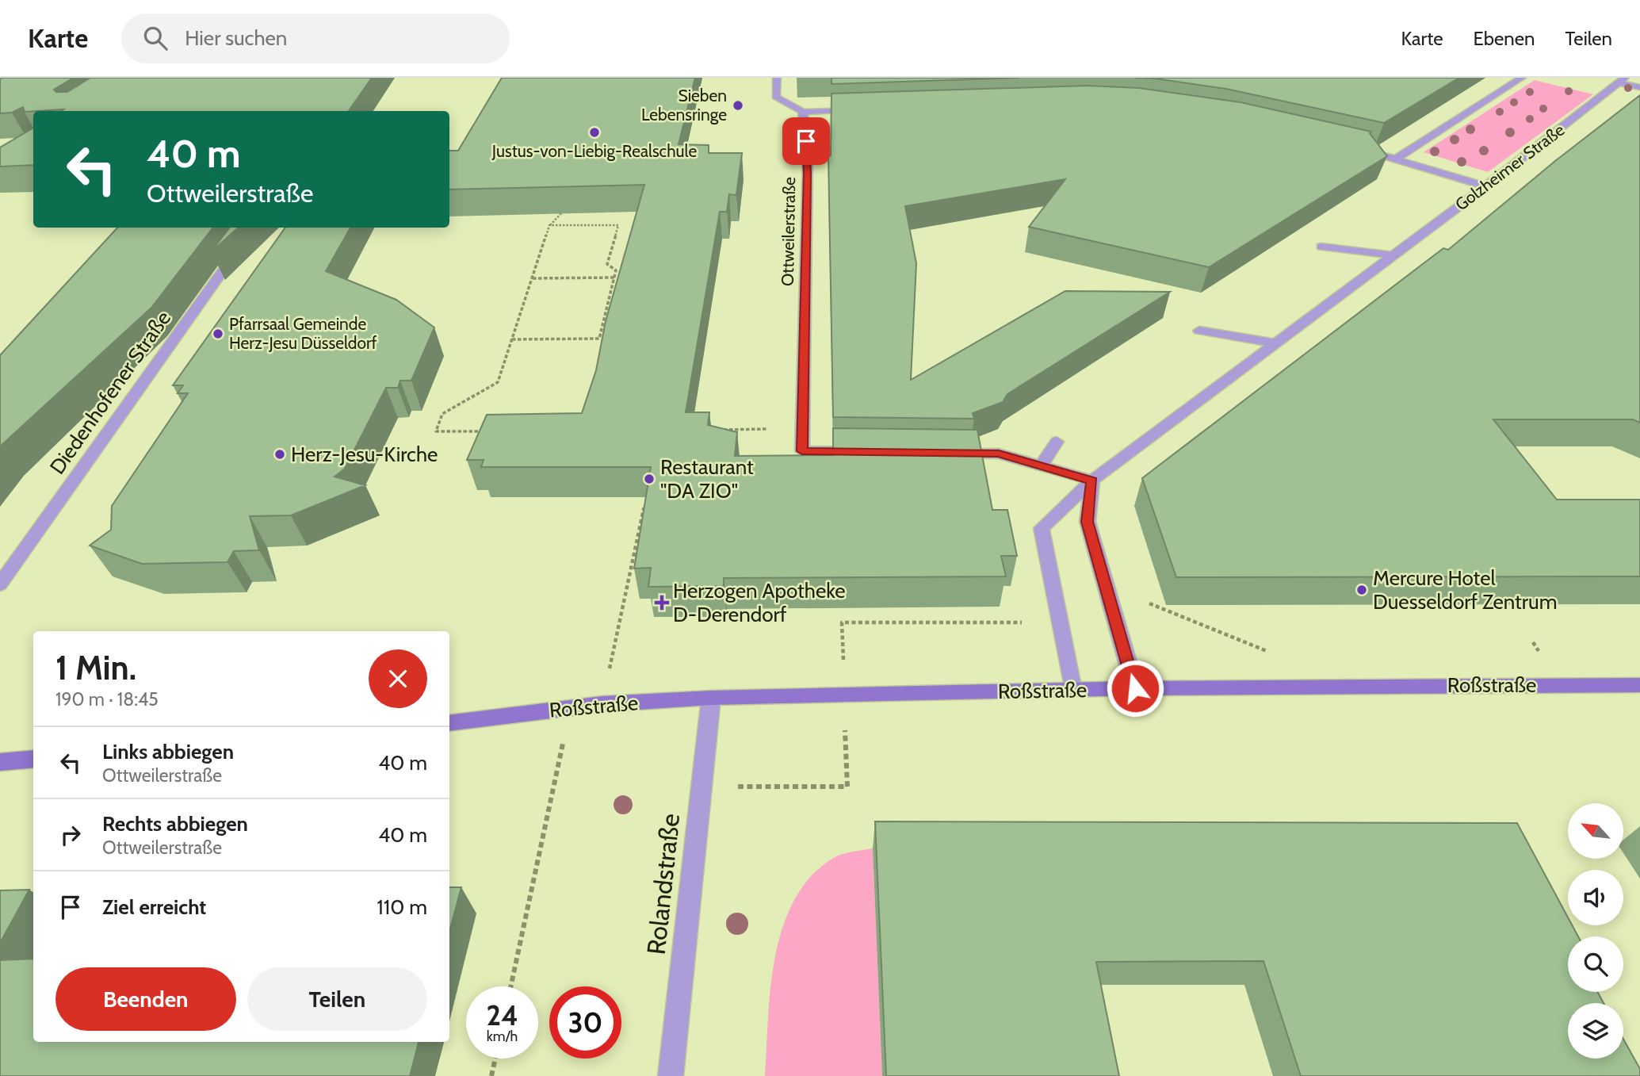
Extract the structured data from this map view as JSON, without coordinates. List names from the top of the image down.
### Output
{
  "streets": {
    "street": [
      "Golzheimer Straße",
      "Ottweilerstraße",
      "Diedenhofener Straße",
      "Roßstraße",
      "Rolandstraße"
    ]
  },
  "crossings": [
    ["Golzheimer Straße", "Roßstraße"],
    ["Roßstraße", "Rolandstraße"]
  ],
  "places": {
    "other": [
      "Sieben Lebensringe",
      "Justus-von-Liebig-Realschule",
      "Pfarrsaal Gemeinde Herz-Jesu Düsseldorf",
      "Herz-Jesu-Kirche",
      "Restaurant \"DA ZIO\"",
      "Mercure Hotel Duesseldorf Zentrum"
    ],
    "health": ["Herzogen Apotheke D-Derendorf"]
  },
  "north": "top left",
  "page": {
    "header": "Karte",
    "search": "Hier suchen",
    "nav": ["Karte", "Ebenen", "Teilen"],
    "turn": ["40 m", "Ottweilerstraße"],
    "heading": ["1 Min.", "190 m · 18:45"],
    "list": [
      {
        "name": "Links abbiegen",
        "note": "Ottweilerstraße",
        "value": "40 m"
      },
      {
        "name": "Rechts abbiegen",
        "note": "Ottweilerstraße",
        "value": "40 m"
      },
      {
        "name": "Ziel erreicht",
        "value": "110 m"
      }
    ],
    "buttons": ["Beenden", "Teilen"],
    "speed": "24 km/h",
    "limit": "30"
  }
}
